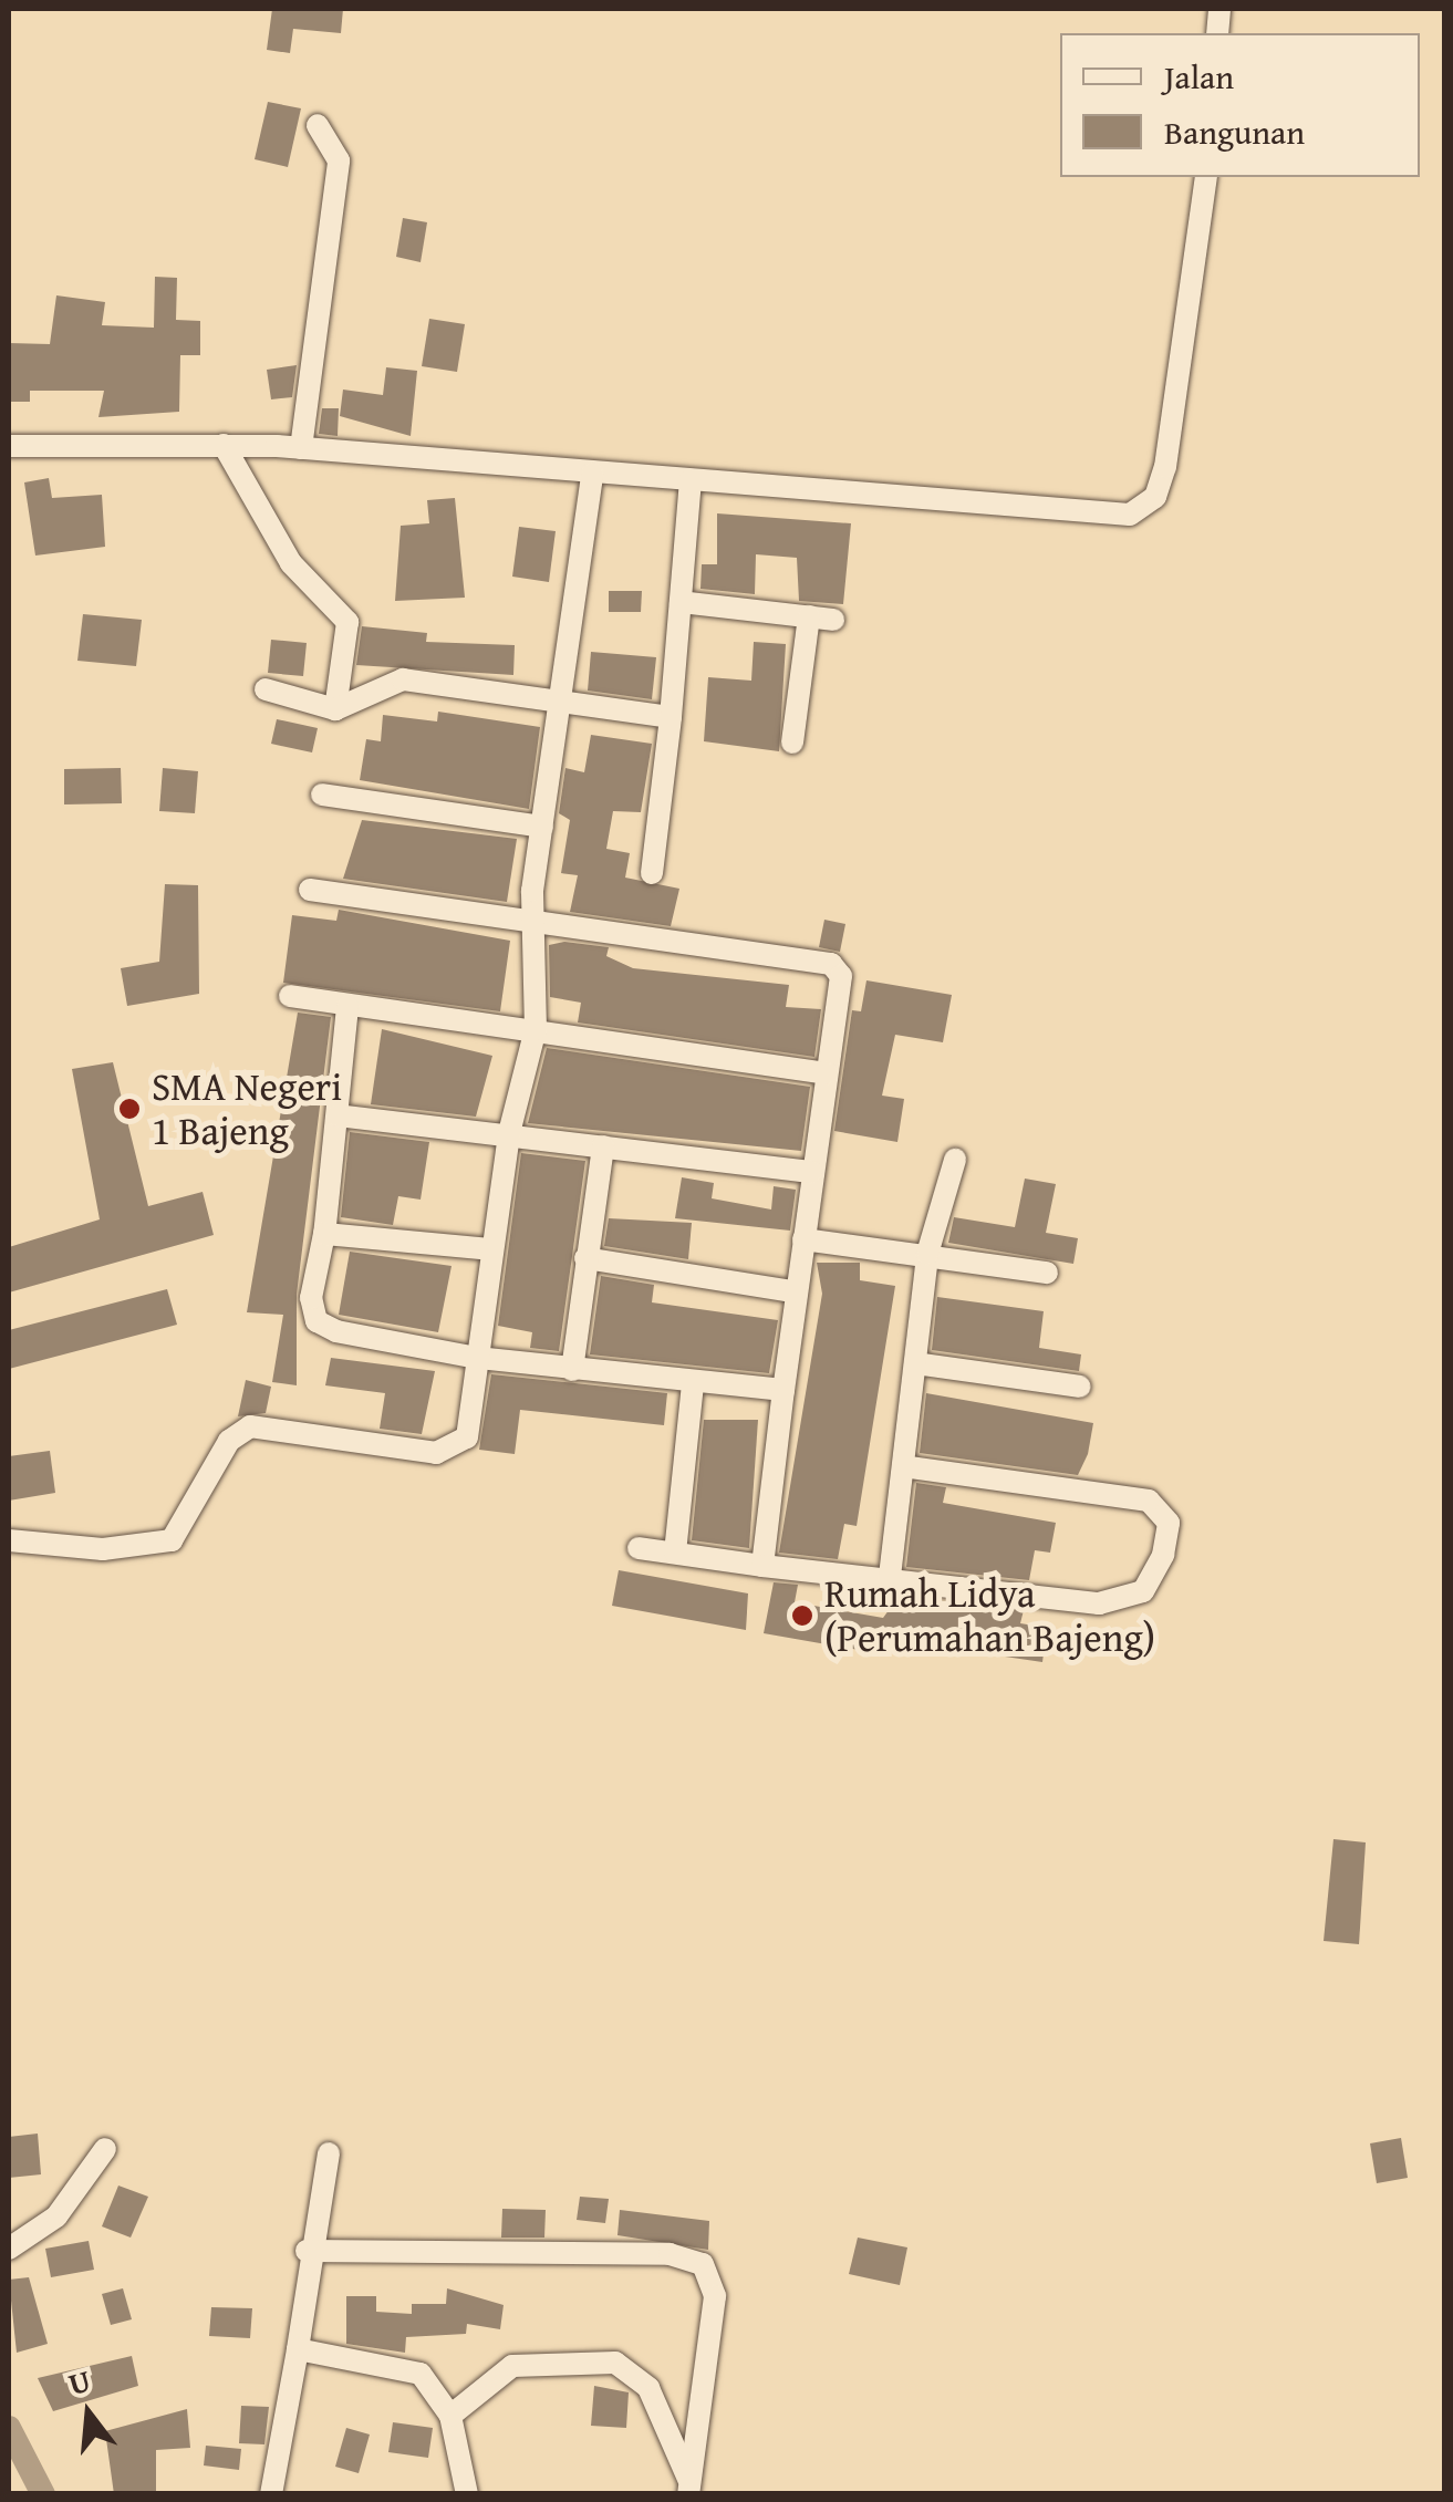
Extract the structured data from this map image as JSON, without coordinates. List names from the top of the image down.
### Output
{
  "places": ["SMA Negeri 1 Bajeng", "Rumah Lidya (Perumahan Bajeng)"],
  "legend": ["Jalan", "Bangunan"],
  "north": "top"
}
